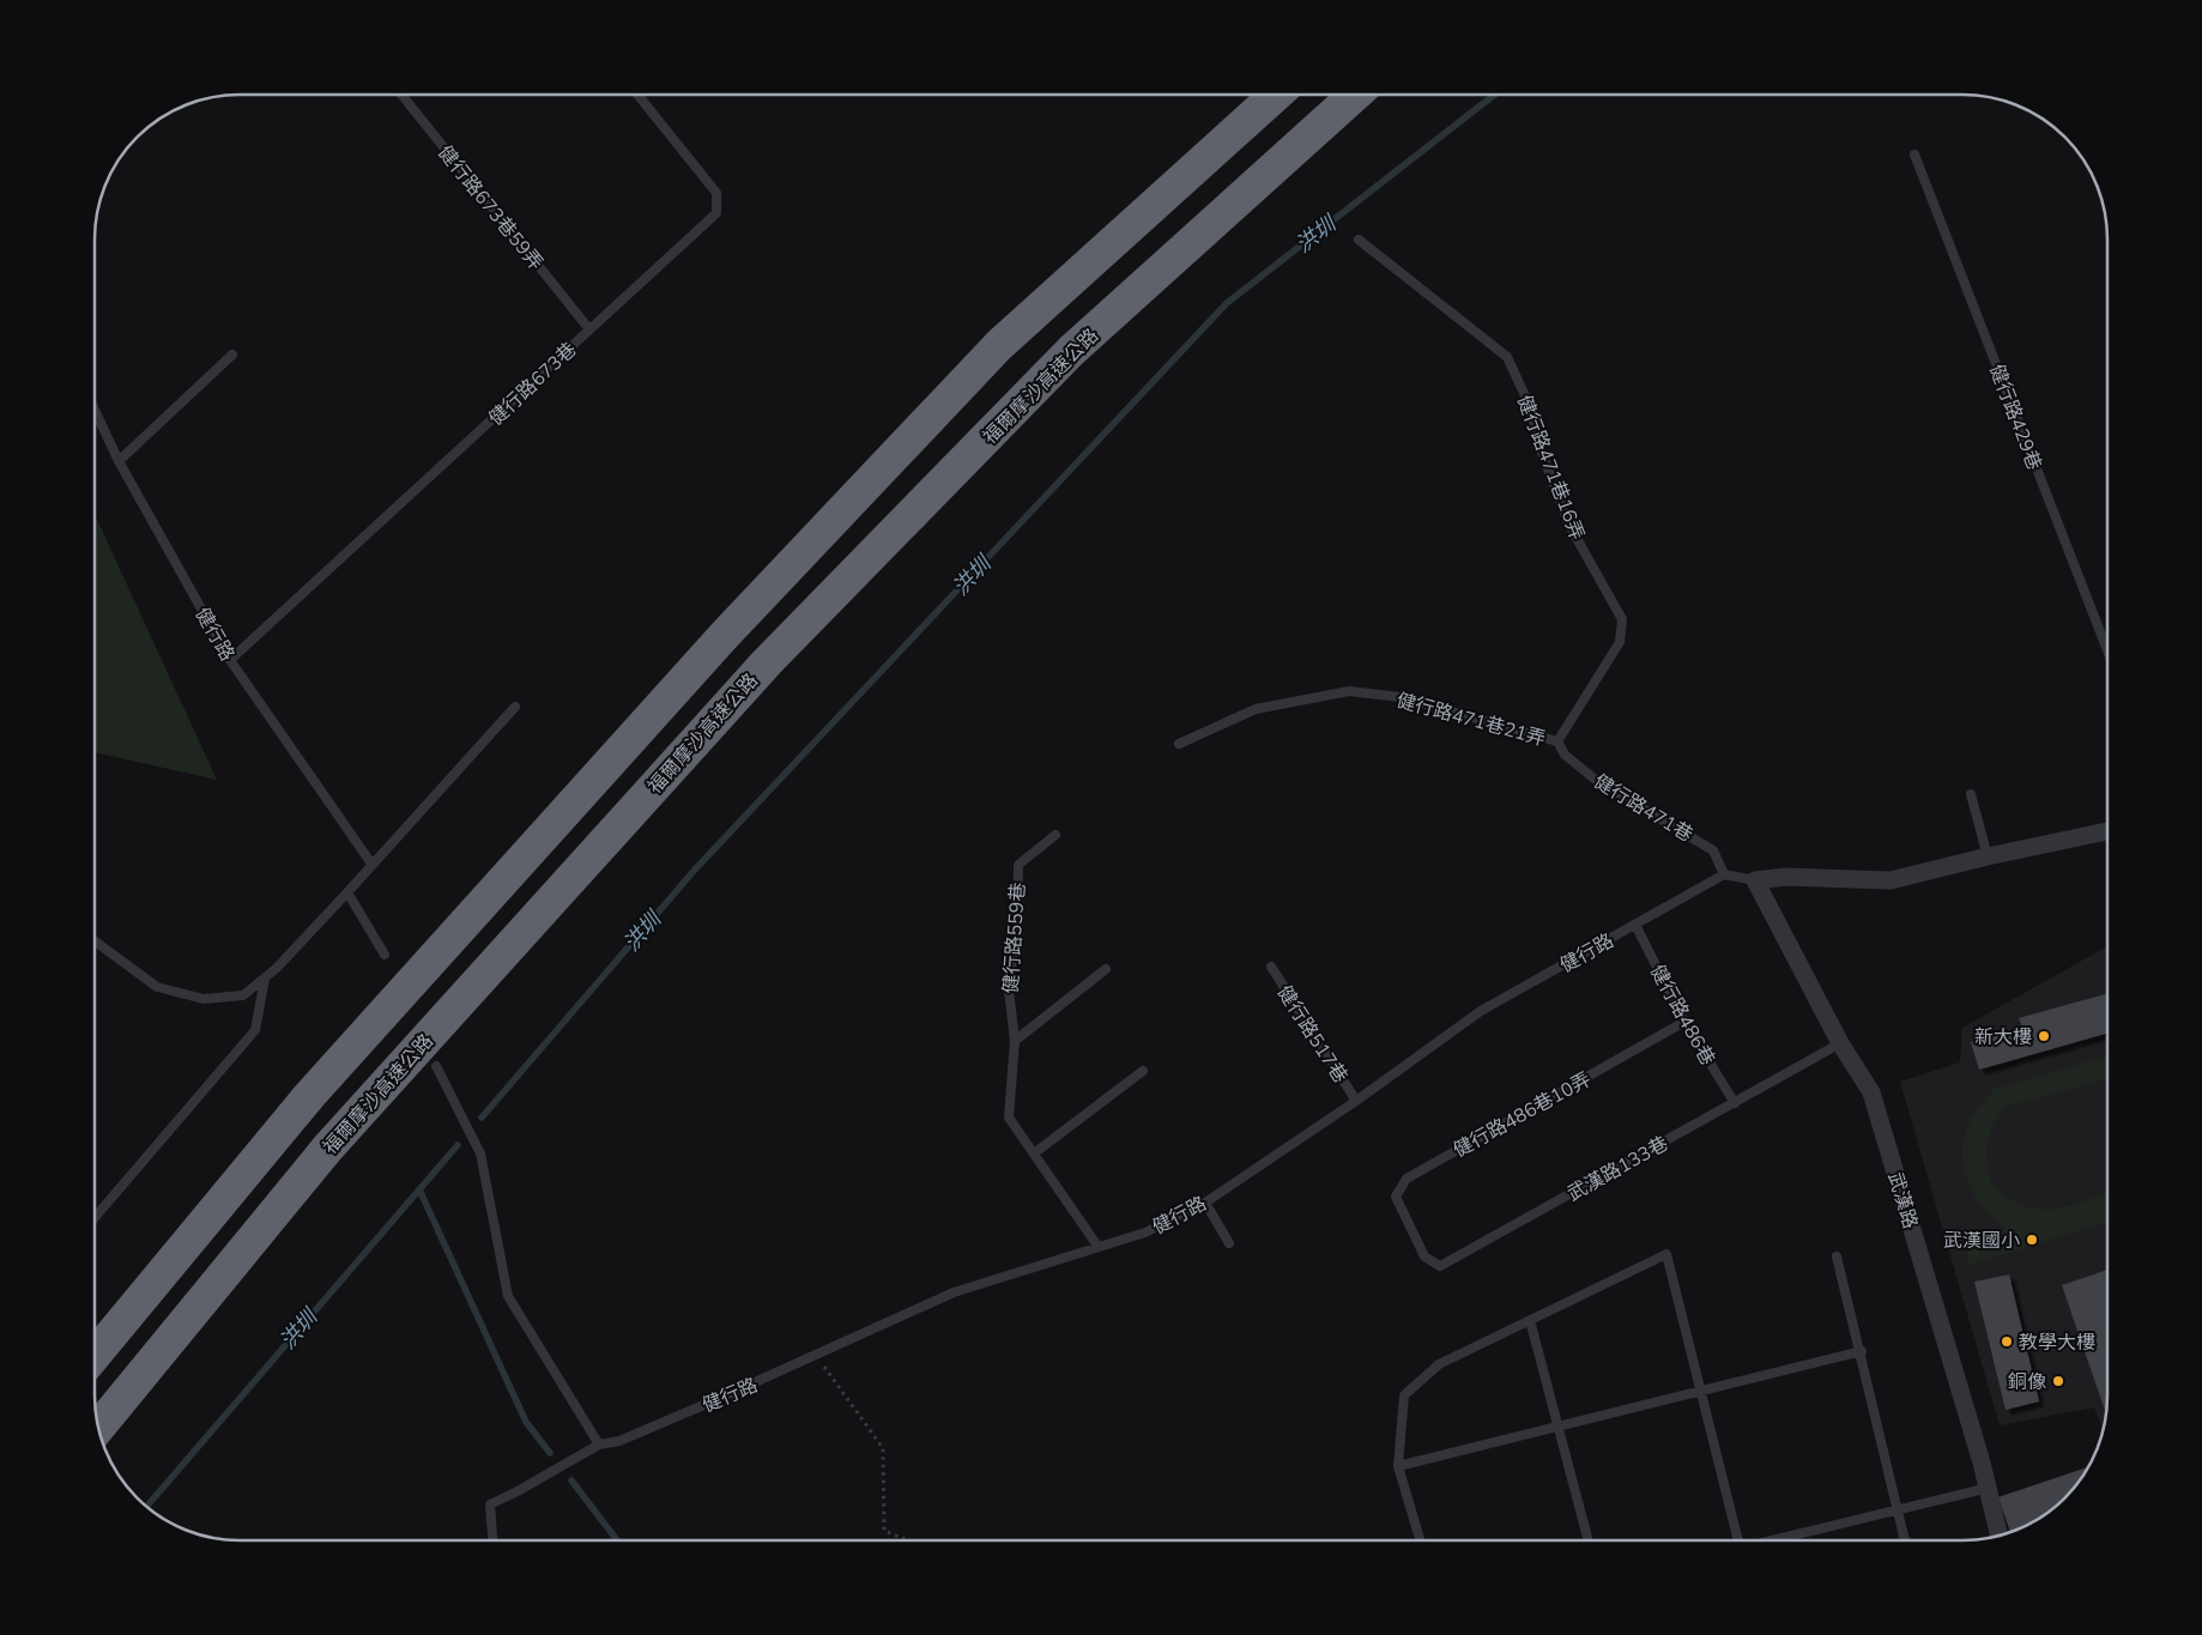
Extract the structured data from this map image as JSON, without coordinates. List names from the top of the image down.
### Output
{
  "streets": {
    "highway": ["福爾摩沙高速公路"],
    "street": ["武漢路"],
    "lane": [
      "健行路673巷59弄",
      "健行路673巷",
      "健行路429巷",
      "健行路471巷16弄",
      "健行路",
      "健行路471巷21弄",
      "健行路471巷",
      "健行路559巷",
      "健行路486巷",
      "健行路517巷",
      "健行路486巷10弄",
      "武漢路133巷"
    ]
  },
  "crossings": [
    ["健行路673巷59弄", "健行路673巷"],
    ["健行路673巷", "健行路"],
    ["健行路471巷16弄", "健行路471巷21弄"],
    ["健行路471巷16弄", "健行路471巷"],
    ["健行路", "健行路471巷"],
    ["健行路", "健行路559巷"],
    ["健行路", "健行路486巷"],
    ["健行路", "健行路517巷"],
    ["健行路471巷21弄", "健行路471巷"],
    ["健行路486巷", "健行路486巷10弄"],
    ["健行路486巷", "武漢路133巷"],
    ["健行路486巷10弄", "武漢路133巷"],
    ["武漢路133巷", "武漢路"]
  ],
  "water": ["洪圳"],
  "places": [
    "新大樓",
    "武漢國小",
    "教學大樓",
    "銅像"
  ]
}
